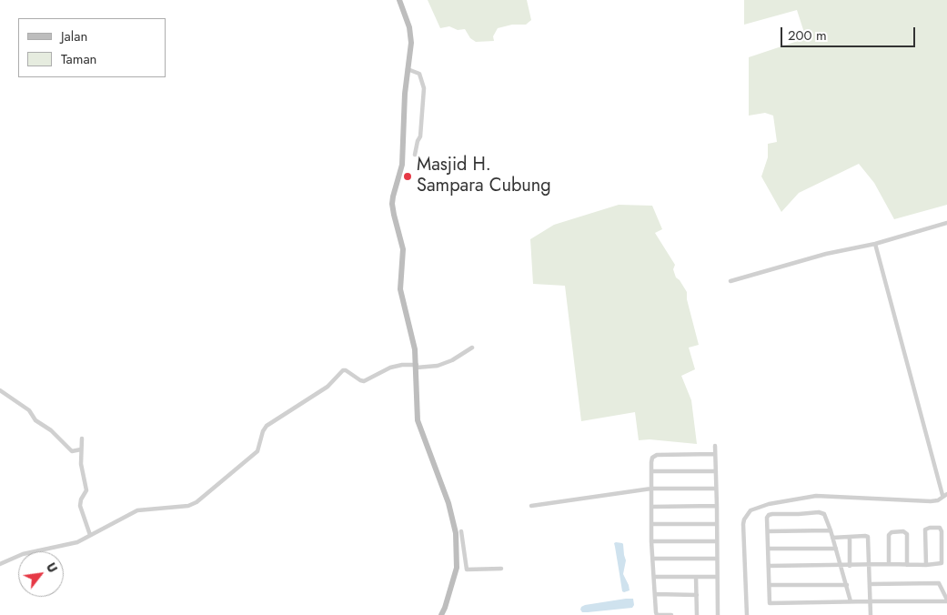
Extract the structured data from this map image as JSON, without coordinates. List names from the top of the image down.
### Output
{
  "places": ["Masjid H. Sampara Cubung"],
  "legend": ["Jalan", "Taman"],
  "scale_bar": "200 m",
  "north": "top right"
}
